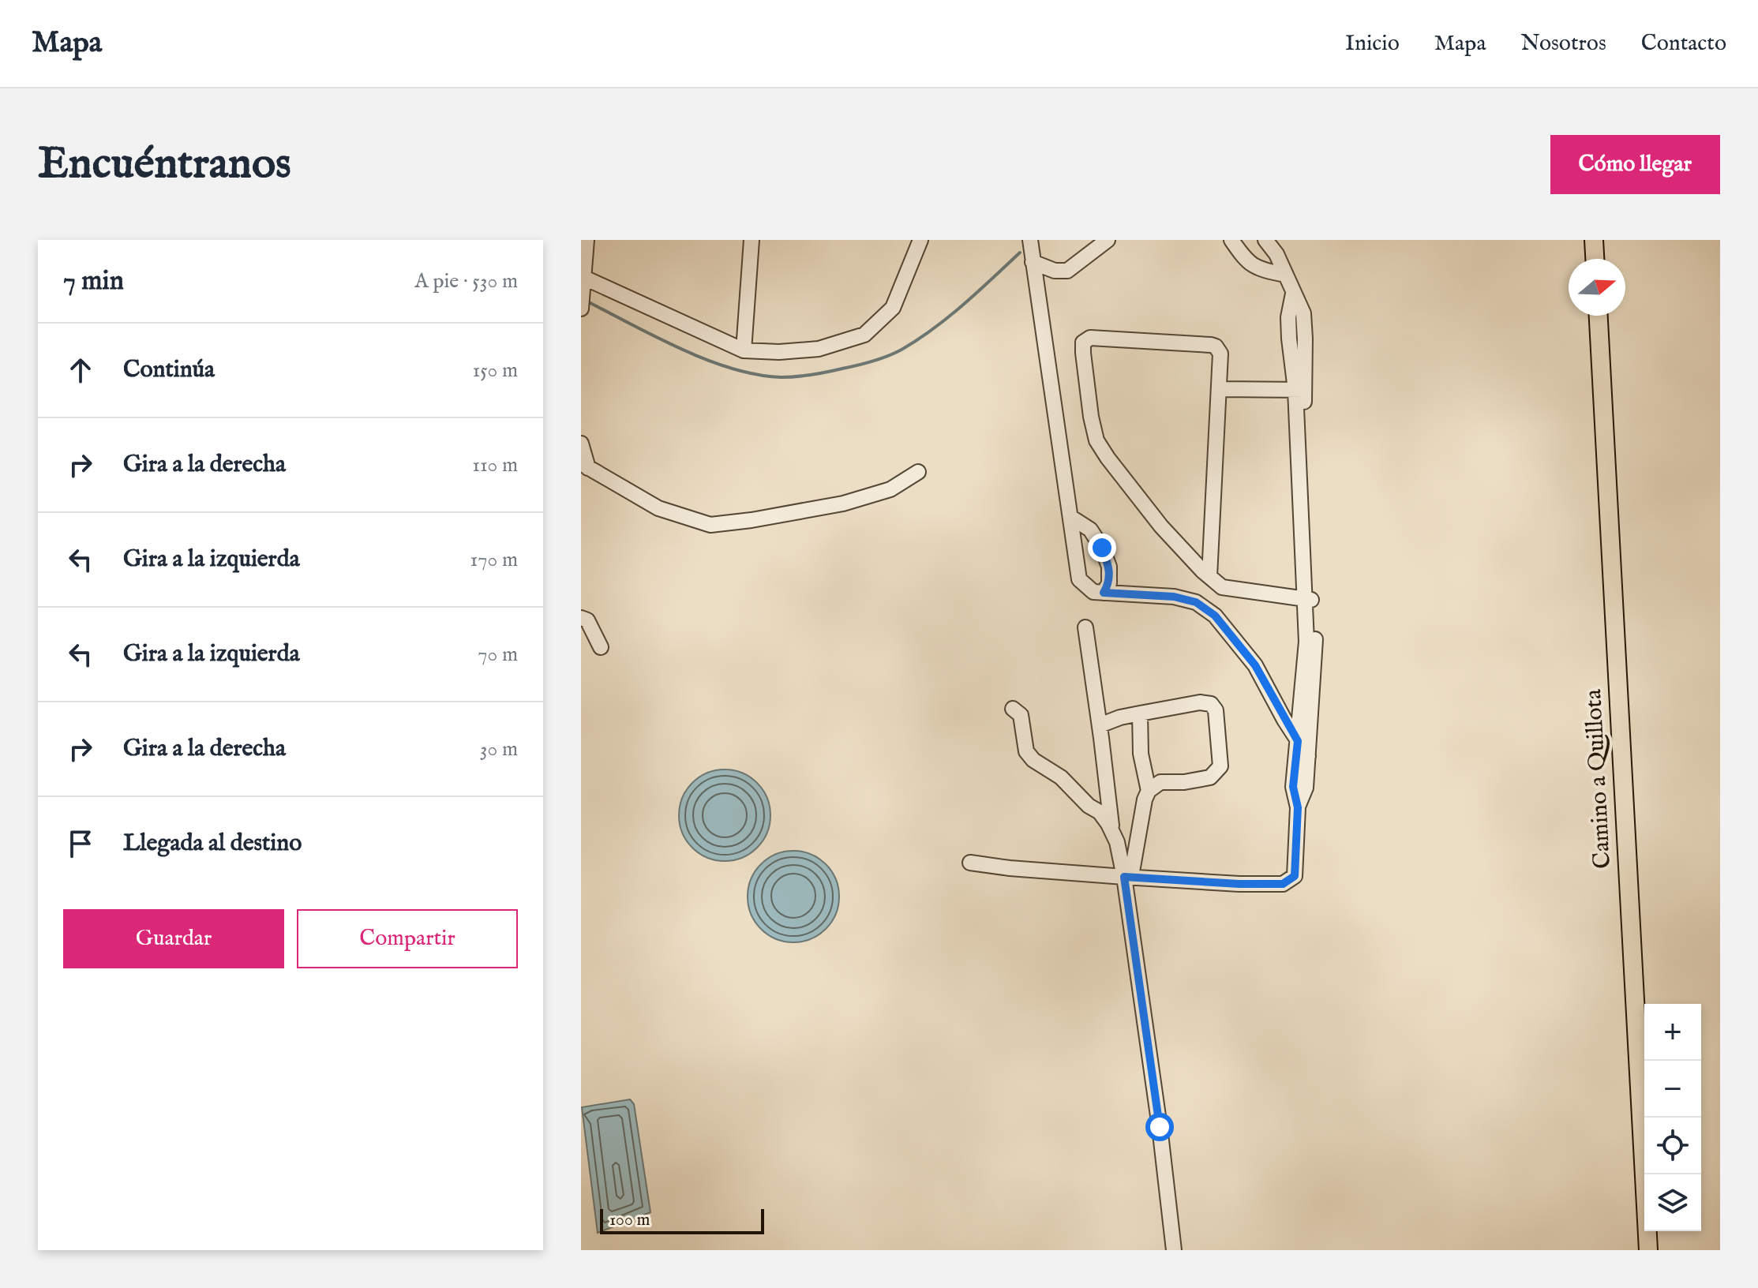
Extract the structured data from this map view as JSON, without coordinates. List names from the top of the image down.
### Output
{
  "streets": {
    "main road": ["Camino a Quillota"]
  },
  "scale_bar": "100 m",
  "north": "right",
  "page": {
    "header": "Mapa",
    "nav": [
      "Inicio",
      "Mapa",
      "Nosotros",
      "Contacto"
    ],
    "buttons": [
      "Cómo llegar",
      ["Guardar", "Compartir"]
    ],
    "title": "Encuéntranos",
    "heading": ["7 min", "A pie · 530 m"],
    "list": [
      ["Continúa", "150 m"],
      ["Gira a la derecha", "110 m"],
      ["Gira a la izquierda", "170 m"],
      ["Gira a la izquierda", "70 m"],
      ["Gira a la derecha", "30 m"],
      "Llegada al destino"
    ],
    "map_buttons": ["+", "−"],
    "scale": "100 m"
  }
}
